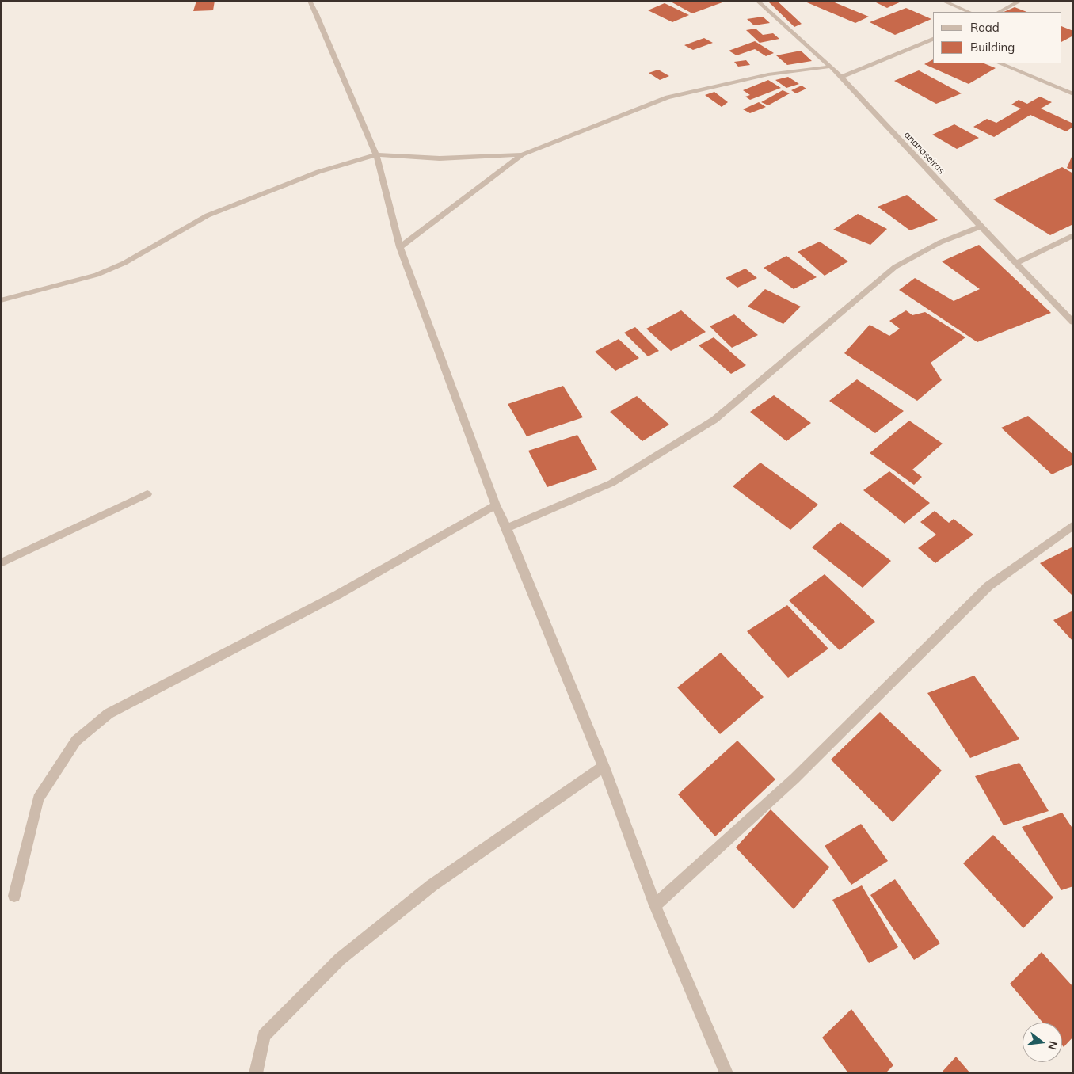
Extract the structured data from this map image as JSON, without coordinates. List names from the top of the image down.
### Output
{
  "streets": {
    "street": ["ananaseiras"]
  },
  "legend": ["Road", "Building"],
  "north": "right"
}
